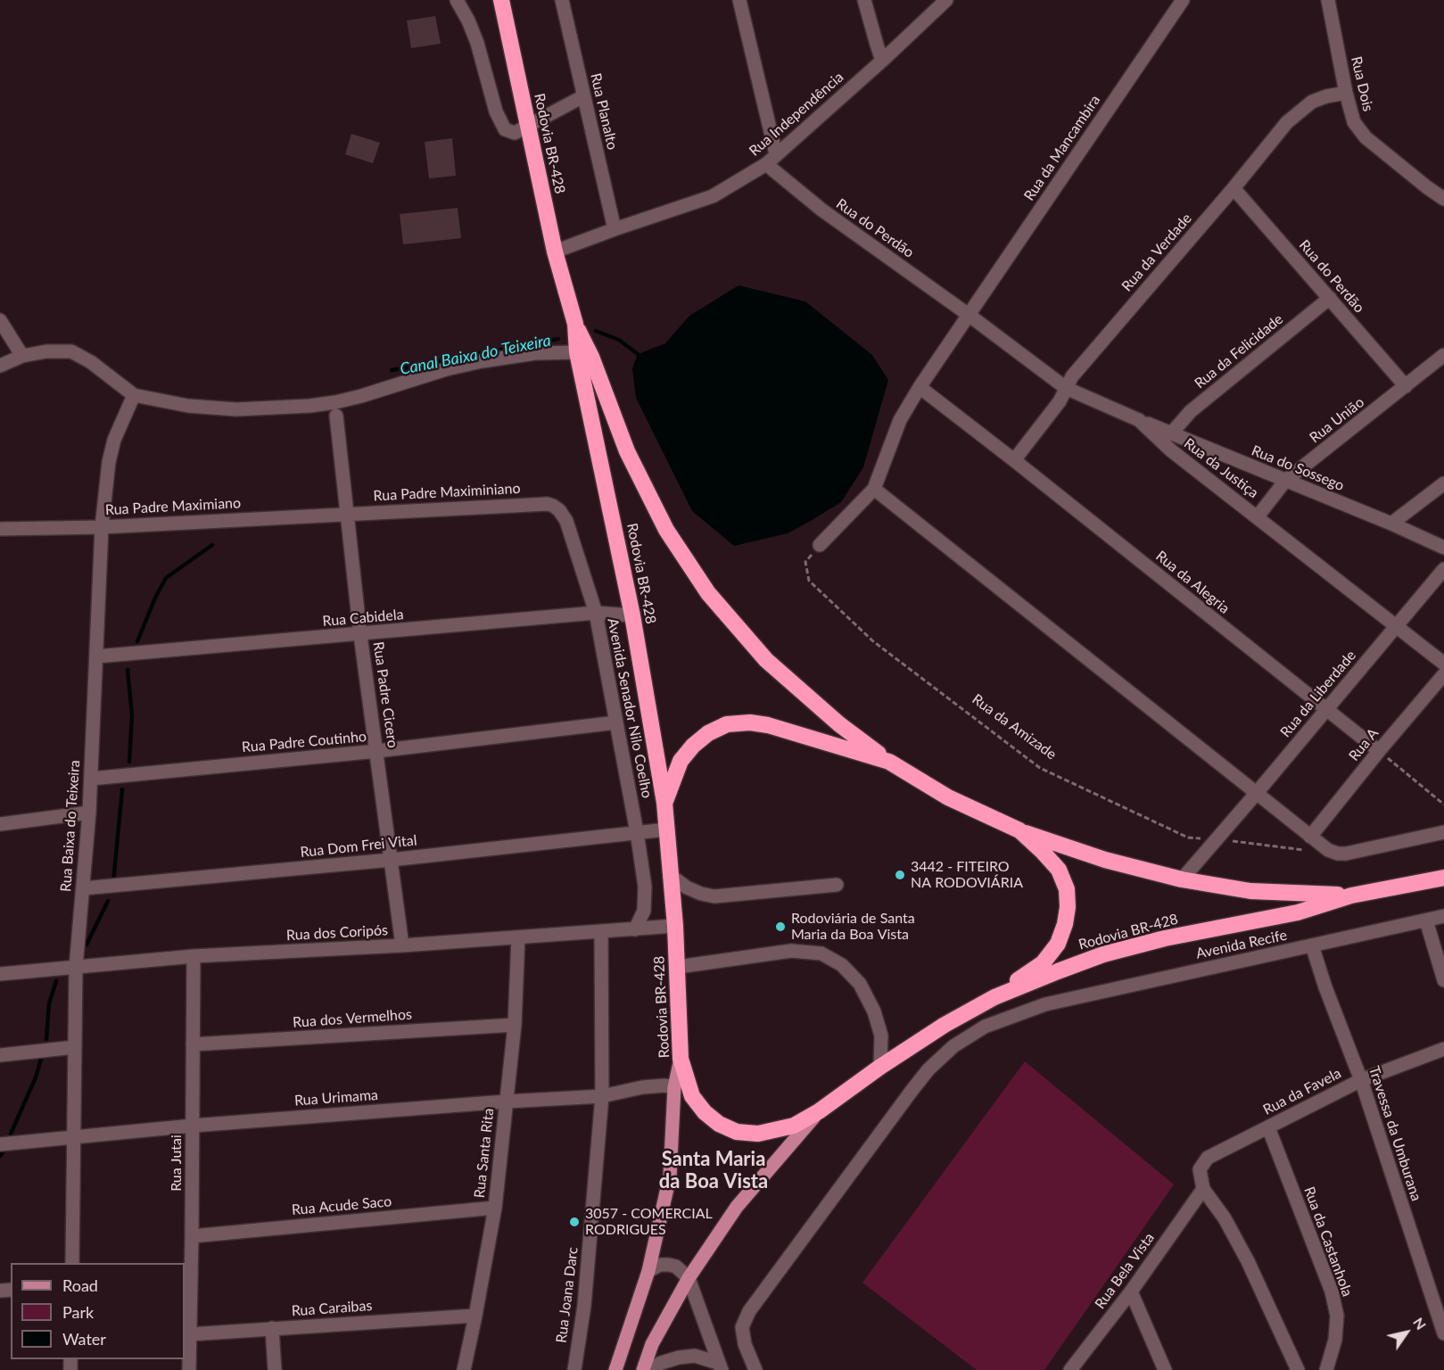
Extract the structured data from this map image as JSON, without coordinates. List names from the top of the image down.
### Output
{
  "streets": {
    "highway": ["Rodovia BR-428"],
    "street": [
      "Rua Dois",
      "Rua Planalto",
      "Rua Independência",
      "Rua da Mancambira",
      "Rua do Perdão",
      "Rua da Verdade",
      "Rua da Felicidade",
      "Rua União",
      "Rua da Justiça",
      "Rua do Sossego",
      "Rua Padre Maximiniano",
      "Rua Padre Maximiano",
      "Rua da Alegria",
      "Rua Cabidela",
      "Rua da Liberdade",
      "Rua Padre Cicero",
      "Avenida Senador Nilo Coelho",
      "Rua Padre Coutinho",
      "Rua A",
      "Rua Baixa do Teixeira",
      "Rua Dom Frei Vital",
      "Rua dos Coripós",
      "Avenida Recife",
      "Rua dos Vermelhos",
      "Rua da Favela",
      "Rua Urimama",
      "Travessa da Umburana",
      "Rua Santa Rita",
      "Rua Jutai",
      "Rua Acude Saco",
      "Rua da Castanhola",
      "Rua Bela Vista",
      "Rua Joana Darc",
      "Rua Caraibas"
    ],
    "path": ["Rua da Amizade"]
  },
  "crossings": [
    ["Rua Dois", "Rua da Verdade"],
    ["Rua Planalto", "Rua Independência"],
    ["Rua Independência", "Rodovia BR-428"],
    ["Rua Independência", "Rua do Perdão"],
    ["Rodovia BR-428", "Rua Cabidela"],
    ["Rodovia BR-428", "Rua da Liberdade"],
    ["Rodovia BR-428", "Rua Dom Frei Vital"],
    ["Rodovia BR-428", "Rua dos Coripós"],
    ["Rua da Mancambira", "Rua do Perdão"],
    ["Rua da Mancambira", "Rua da Justiça"],
    ["Rua da Mancambira", "Rua da Alegria"],
    ["Rua do Perdão", "Rua da Verdade"],
    ["Rua do Perdão", "Rua da Felicidade"],
    ["Rua do Perdão", "Rua União"],
    ["Rua do Perdão", "Rua da Justiça"],
    ["Rua da Verdade", "Rua da Justiça"],
    ["Rua da Verdade", "Rua da Alegria"],
    ["Rua da Felicidade", "Rua do Sossego"],
    ["Rua União", "Rua da Justiça"],
    ["Rua União", "Rua do Sossego"],
    ["Rua da Justiça", "Rua do Sossego"],
    ["Rua da Justiça", "Rua da Liberdade"],
    ["Rua Padre Maximiniano", "Rua Padre Maximiano"],
    ["Rua Padre Maximiniano", "Rua Padre Cicero"],
    ["Rua Padre Maximiniano", "Avenida Senador Nilo Coelho"],
    ["Rua Padre Maximiano", "Rua Padre Cicero"],
    ["Rua Padre Maximiano", "Rua Baixa do Teixeira"],
    ["Rua da Alegria", "Rua da Liberdade"],
    ["Rua da Alegria", "Rua A"],
    ["Rua Cabidela", "Rua Padre Cicero"],
    ["Rua Cabidela", "Avenida Senador Nilo Coelho"],
    ["Rua Cabidela", "Rua Baixa do Teixeira"],
    ["Rua da Liberdade", "Rua da Amizade"],
    ["Rua Padre Cicero", "Rua Padre Coutinho"],
    ["Rua Padre Cicero", "Rua Dom Frei Vital"],
    ["Rua Padre Cicero", "Rua dos Coripós"],
    ["Avenida Senador Nilo Coelho", "Rua Padre Coutinho"],
    ["Avenida Senador Nilo Coelho", "Rua Dom Frei Vital"],
    ["Avenida Senador Nilo Coelho", "Rua dos Coripós"],
    ["Rua da Amizade", "Rua A"],
    ["Rua Padre Coutinho", "Rua Baixa do Teixeira"],
    ["Rua Baixa do Teixeira", "Rua Dom Frei Vital"],
    ["Rua Baixa do Teixeira", "Rua dos Coripós"],
    ["Rua Baixa do Teixeira", "Rua Urimama"],
    ["Rua dos Coripós", "Rua Santa Rita"],
    ["Rua dos Coripós", "Rua Jutai"],
    ["Avenida Recife", "Travessa da Umburana"],
    ["Rua dos Vermelhos", "Rua Santa Rita"],
    ["Rua dos Vermelhos", "Rua Jutai"],
    ["Rua da Favela", "Travessa da Umburana"],
    ["Rua da Favela", "Rua da Castanhola"],
    ["Rua da Favela", "Rua Bela Vista"],
    ["Rua Urimama", "Rua Santa Rita"],
    ["Rua Urimama", "Rua Jutai"],
    ["Rua Urimama", "Rua Joana Darc"],
    ["Rua Santa Rita", "Rua Acude Saco"],
    ["Rua Santa Rita", "Rua Caraibas"],
    ["Rua Jutai", "Rua Acude Saco"],
    ["Rua Jutai", "Rua Caraibas"]
  ],
  "districts": ["Santa Maria da Boa Vista"],
  "water": ["Canal Baixa do Teixeira"],
  "places": ["3442 - FITEIRO NA RODOVIÁRIA", "Rodoviária de Santa Maria da Boa Vista", "3057 - COMERCIAL RODRIGUES"],
  "legend": ["Road", "Park", "Water"],
  "north": "top right"
}
